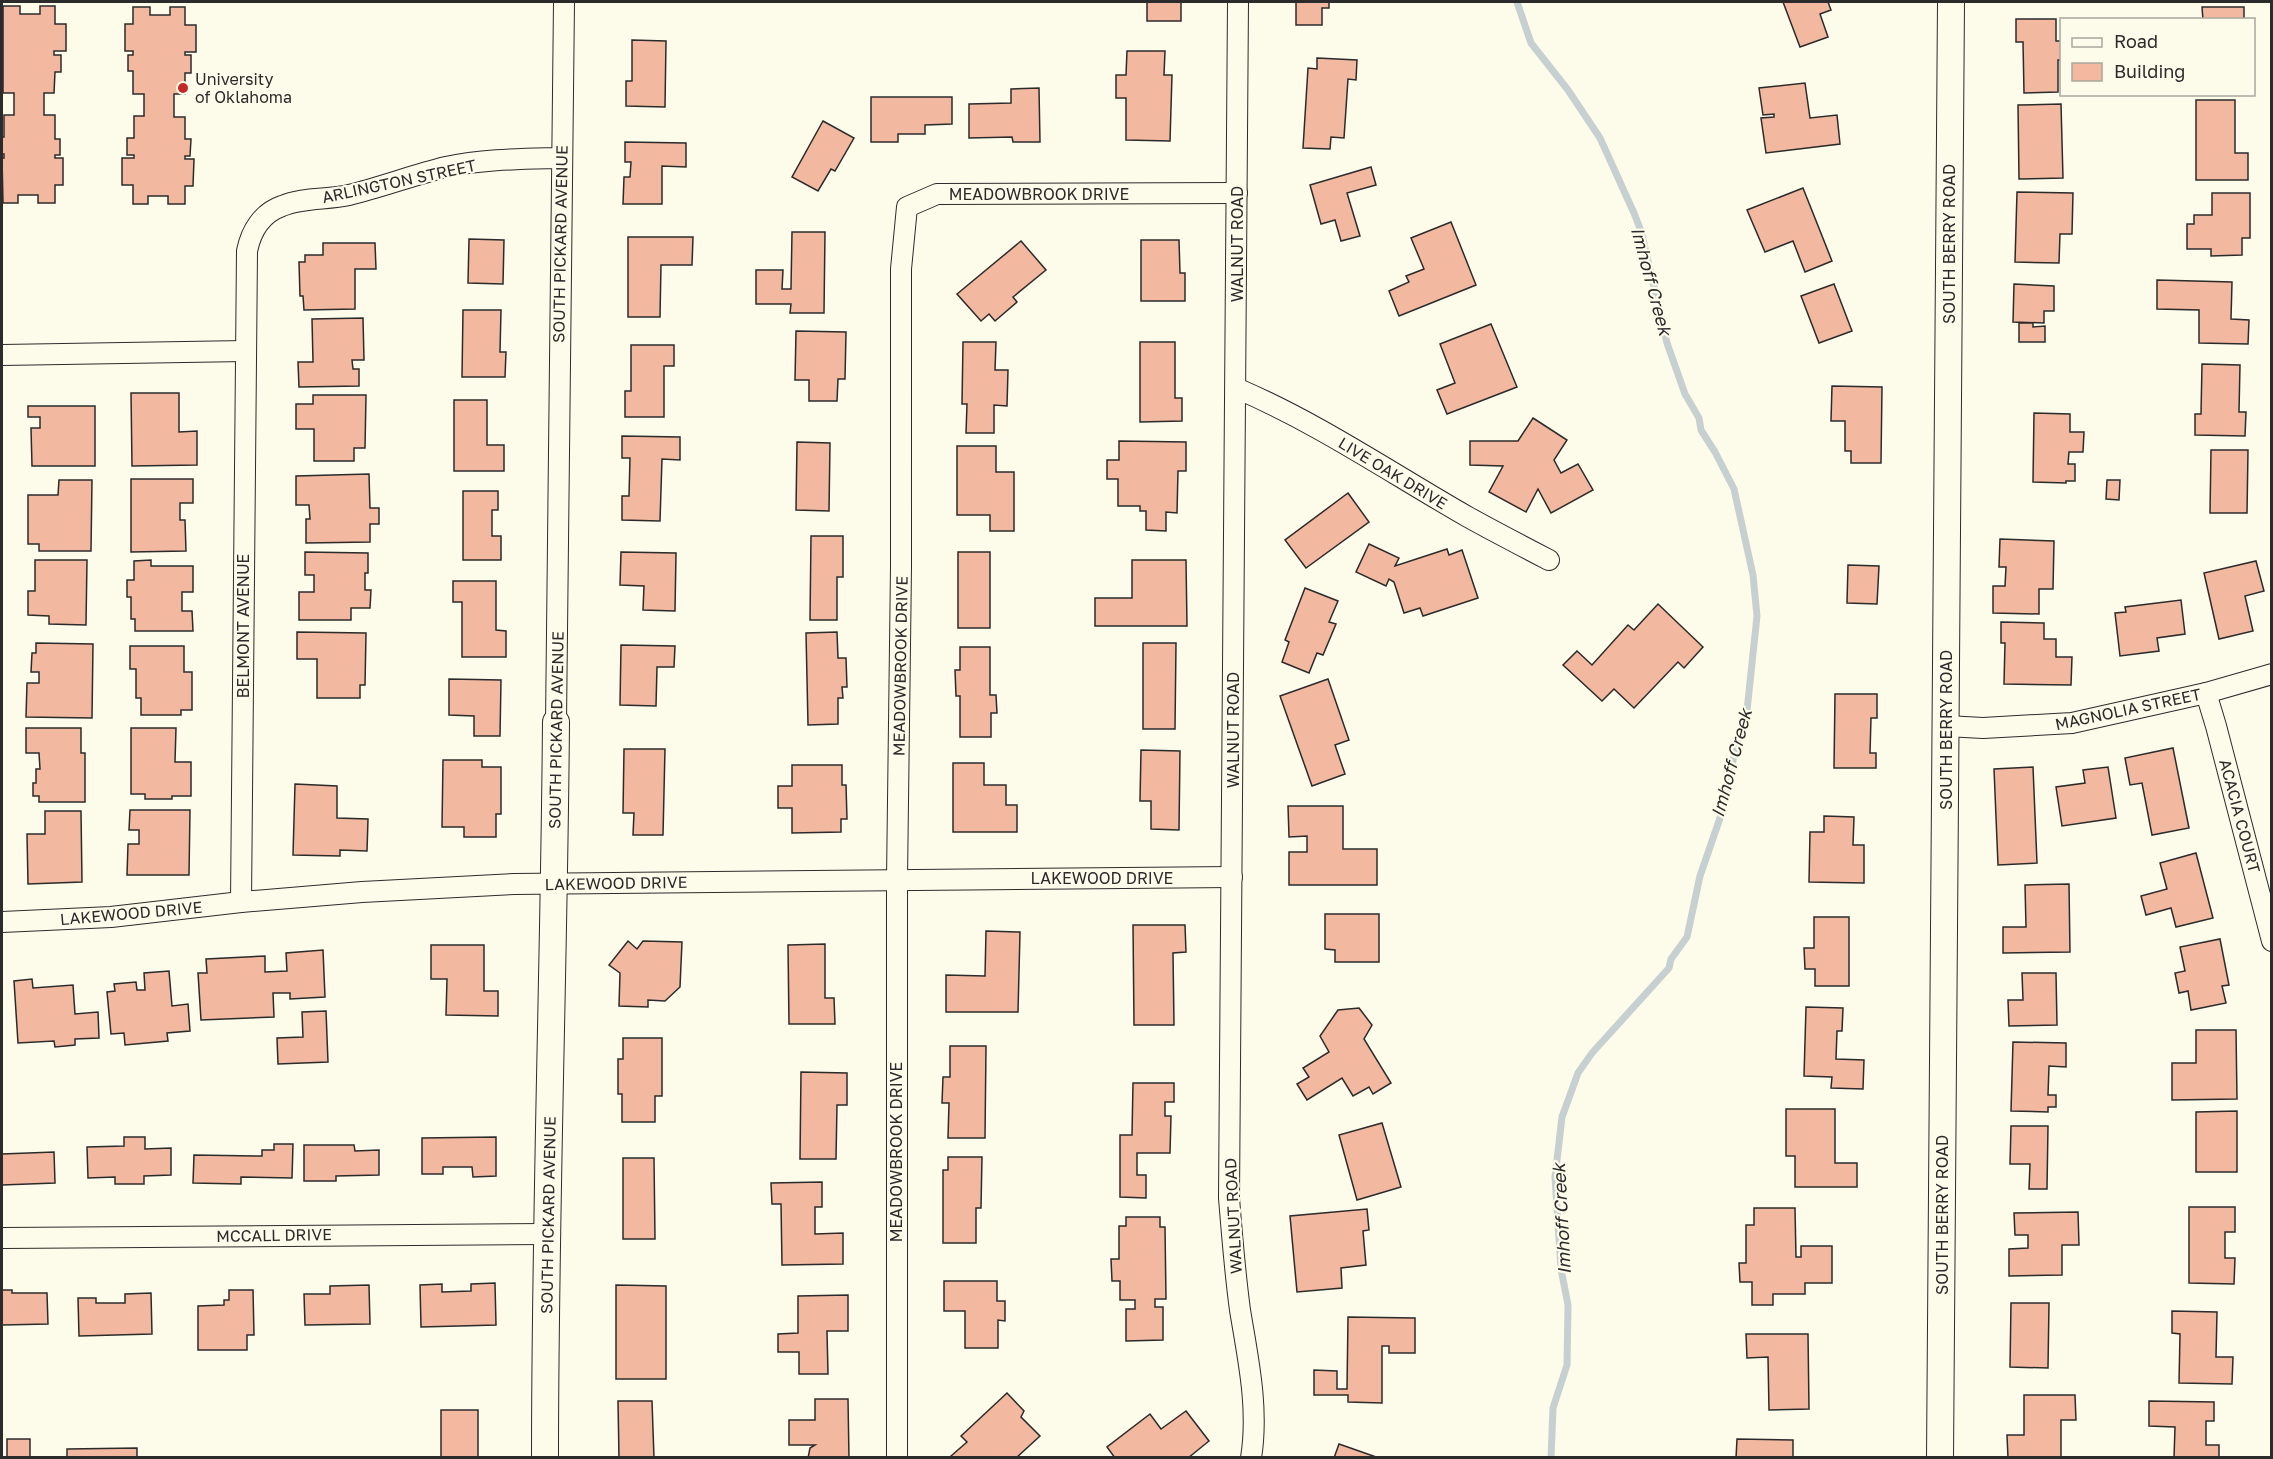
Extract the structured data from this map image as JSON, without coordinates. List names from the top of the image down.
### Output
{
  "streets": {
    "street": [
      "ARLINGTON STREET",
      "MEADOWBROOK DRIVE",
      "SOUTH PICKARD AVENUE",
      "WALNUT ROAD",
      "SOUTH BERRY ROAD",
      "LIVE OAK DRIVE",
      "BELMONT AVENUE",
      "MAGNOLIA STREET",
      "ACACIA COURT",
      "LAKEWOOD DRIVE",
      "MCCALL DRIVE"
    ]
  },
  "crossings": [
    ["ARLINGTON STREET", "SOUTH PICKARD AVENUE"],
    ["ARLINGTON STREET", "BELMONT AVENUE"],
    ["MEADOWBROOK DRIVE", "WALNUT ROAD"],
    ["MEADOWBROOK DRIVE", "LAKEWOOD DRIVE"],
    ["SOUTH PICKARD AVENUE", "LAKEWOOD DRIVE"],
    ["SOUTH PICKARD AVENUE", "MCCALL DRIVE"],
    ["WALNUT ROAD", "LIVE OAK DRIVE"],
    ["WALNUT ROAD", "LAKEWOOD DRIVE"],
    ["SOUTH BERRY ROAD", "MAGNOLIA STREET"],
    ["BELMONT AVENUE", "LAKEWOOD DRIVE"],
    ["MAGNOLIA STREET", "ACACIA COURT"]
  ],
  "water": ["Imhoff Creek"],
  "places": ["University of Oklahoma"],
  "legend": ["Road", "Building"]
}
